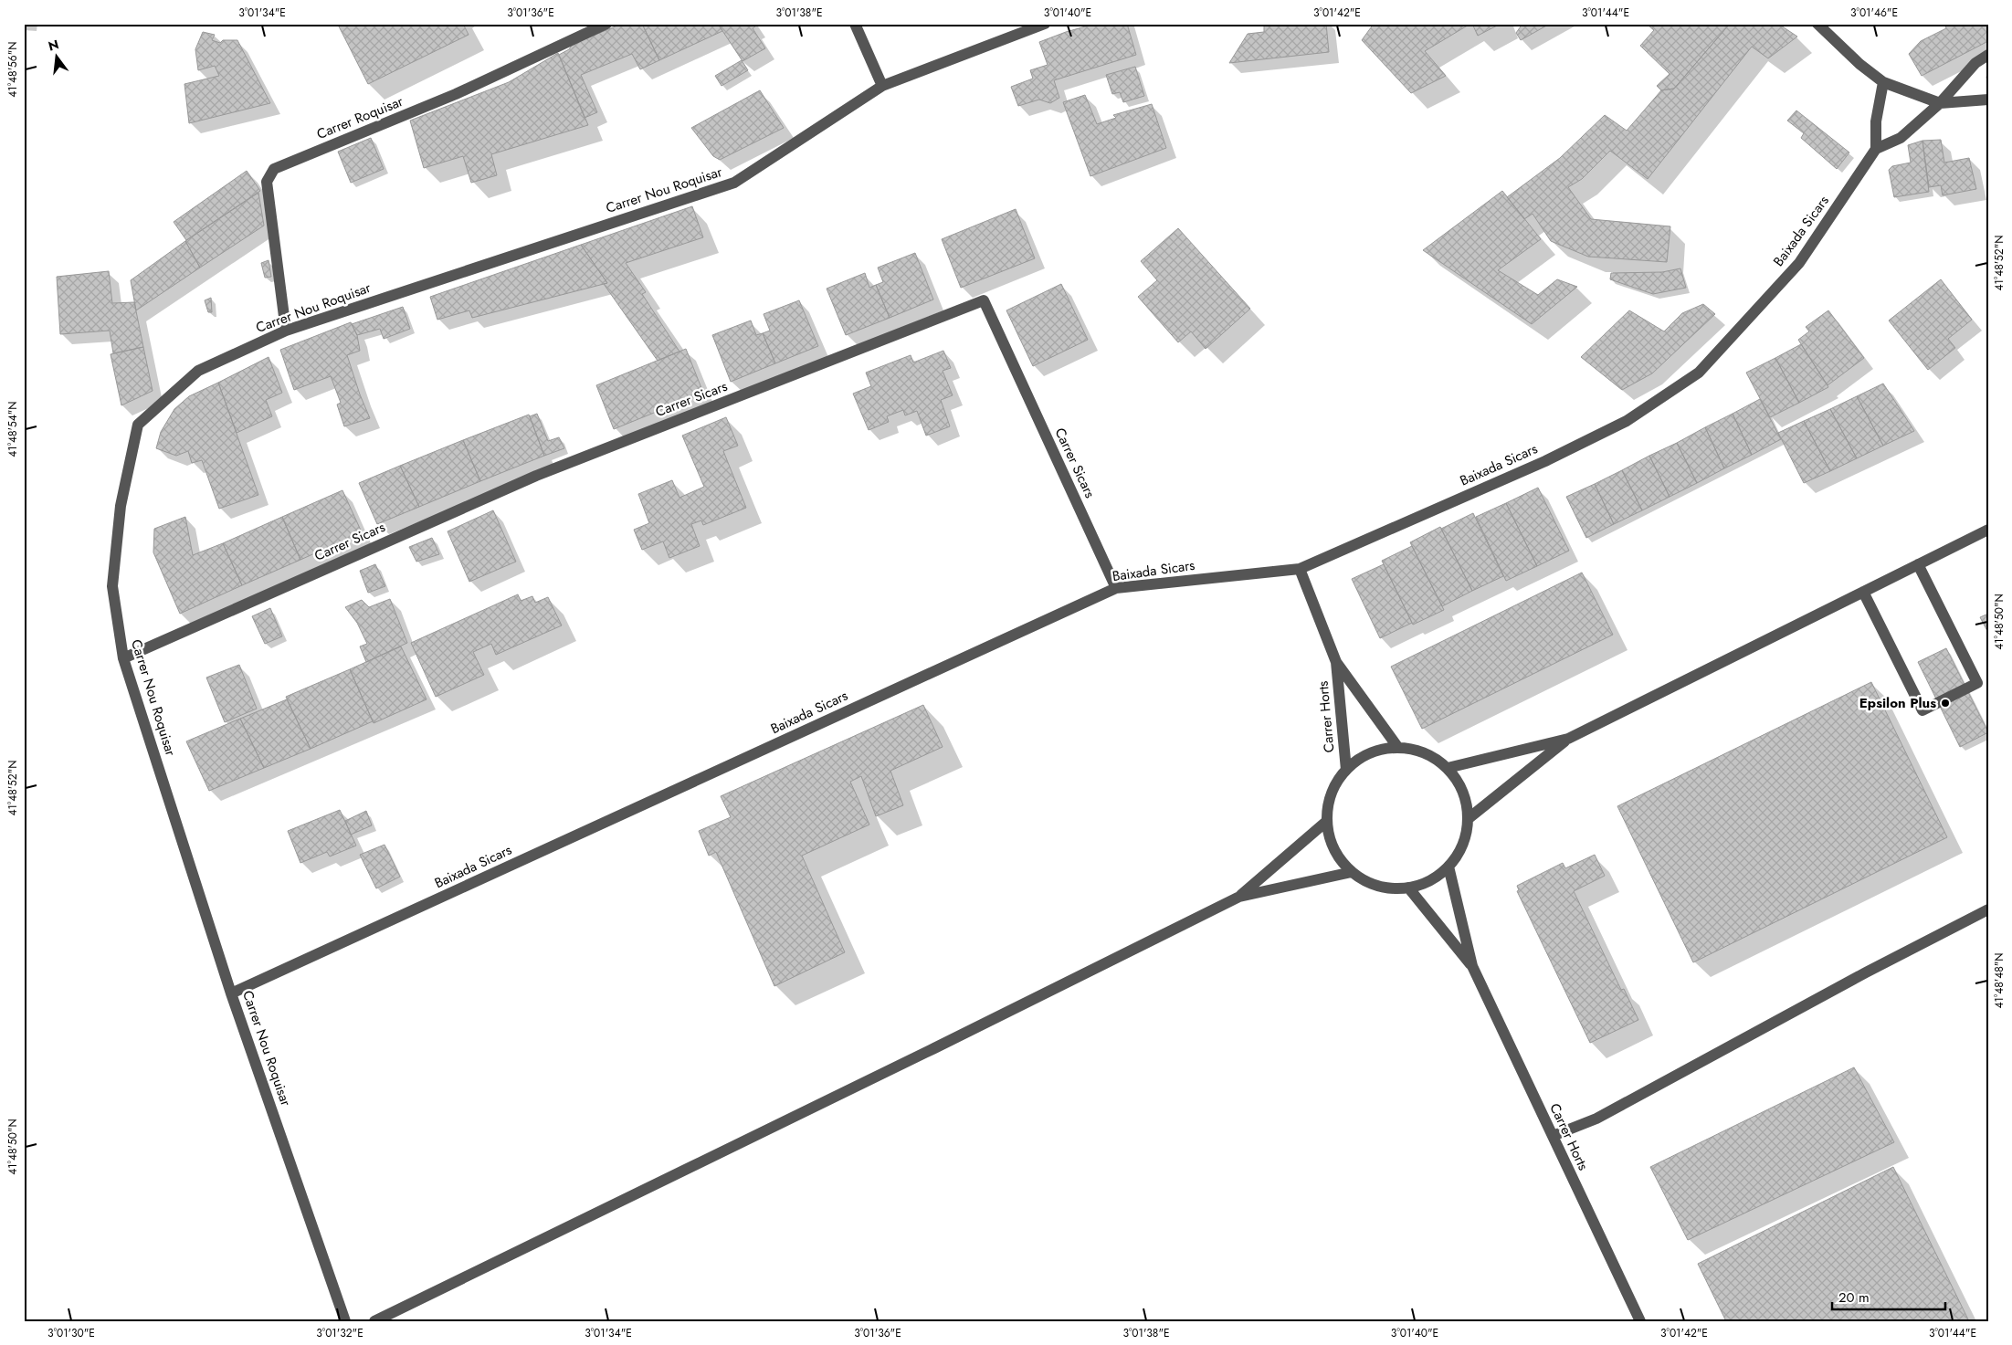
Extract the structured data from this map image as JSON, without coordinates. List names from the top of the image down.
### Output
{
  "streets": {
    "street": [
      "Carrer Roquisar",
      "Carrer Nou Roquisar",
      "Baixada Sicars",
      "Carrer Sicars",
      "Carrer Horts"
    ]
  },
  "crossings": [
    ["Carrer Roquisar", "Carrer Nou Roquisar"],
    ["Carrer Nou Roquisar", "Baixada Sicars"],
    ["Carrer Nou Roquisar", "Carrer Sicars"],
    ["Baixada Sicars", "Carrer Sicars"],
    ["Baixada Sicars", "Carrer Horts"]
  ],
  "places": ["Epsilon Plus"],
  "scale_bar": "20 m",
  "north": "top",
  "coordinates": [
    "3°01'34\"E",
    "3°01'36\"E",
    "3°01'38\"E",
    "3°01'40\"E",
    "3°01'42\"E",
    "3°01'44\"E",
    "3°01'46\"E",
    "41°48'56\"N",
    "41°48'52\"N",
    "41°48'54\"N",
    "41°48'50\"N",
    "41°48'48\"N",
    "3°01'30\"E",
    "3°01'32\"E"
  ]
}
